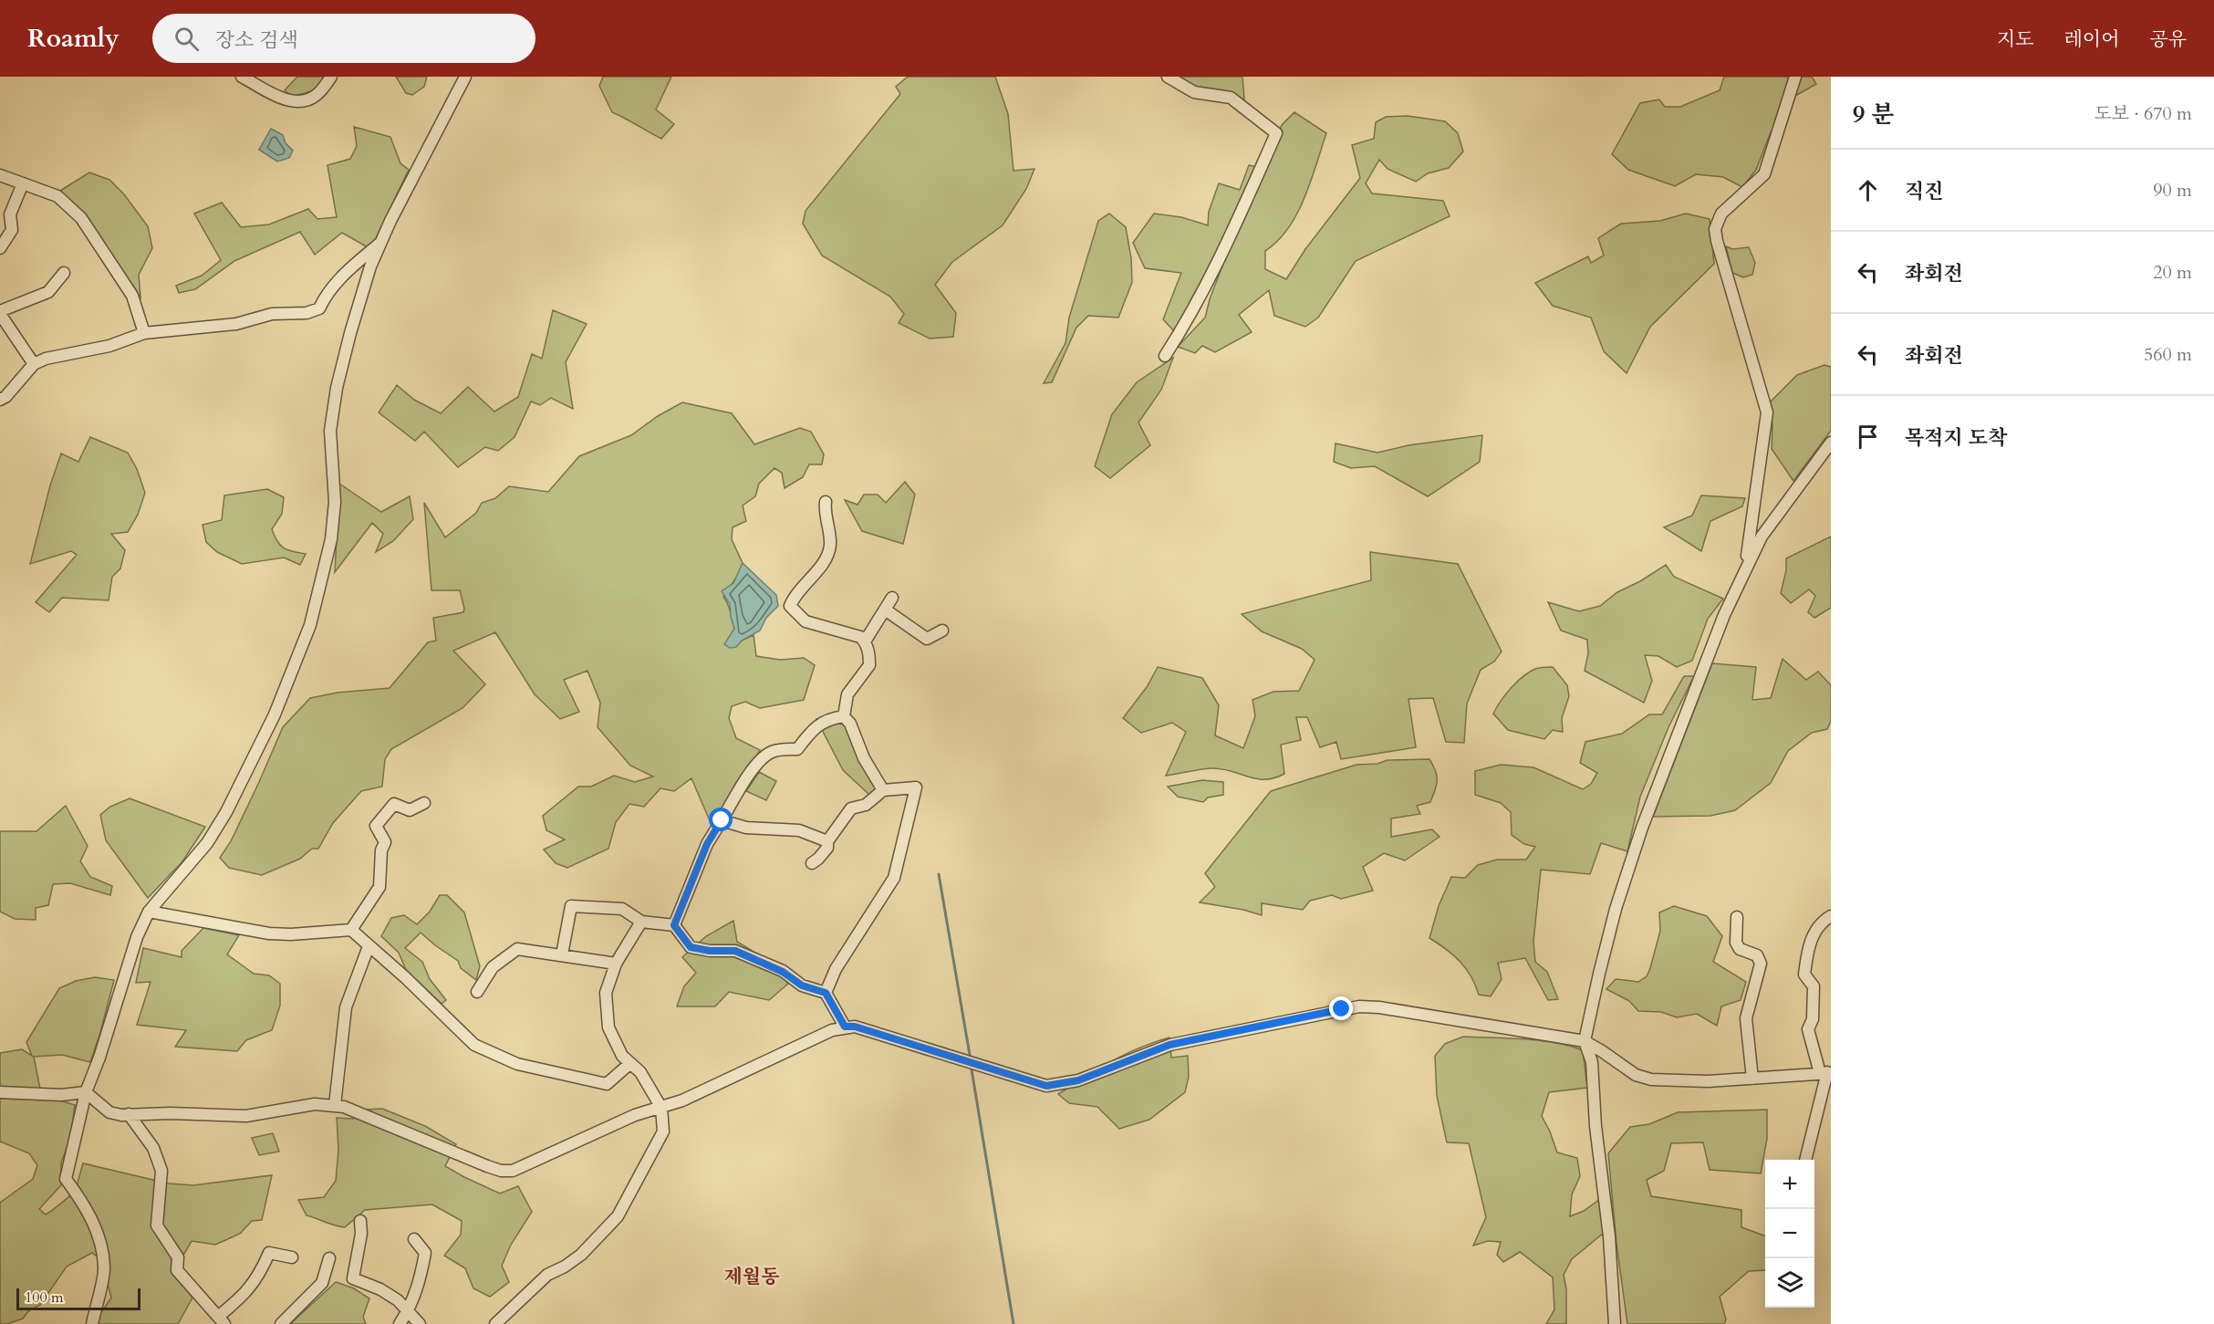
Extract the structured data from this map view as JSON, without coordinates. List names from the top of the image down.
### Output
{
  "districts": ["제월동"],
  "scale_bar": "100 m",
  "page": {
    "header": "Roamly",
    "search": "장소 검색",
    "nav": ["지도", "레이어", "공유"],
    "heading": ["9 분", "도보 · 670 m"],
    "list": [
      ["직진", "90 m"],
      ["좌회전", "20 m"],
      ["좌회전", "560 m"],
      "목적지 도착"
    ],
    "map_buttons": ["+", "−"],
    "scale": "100 m"
  }
}
